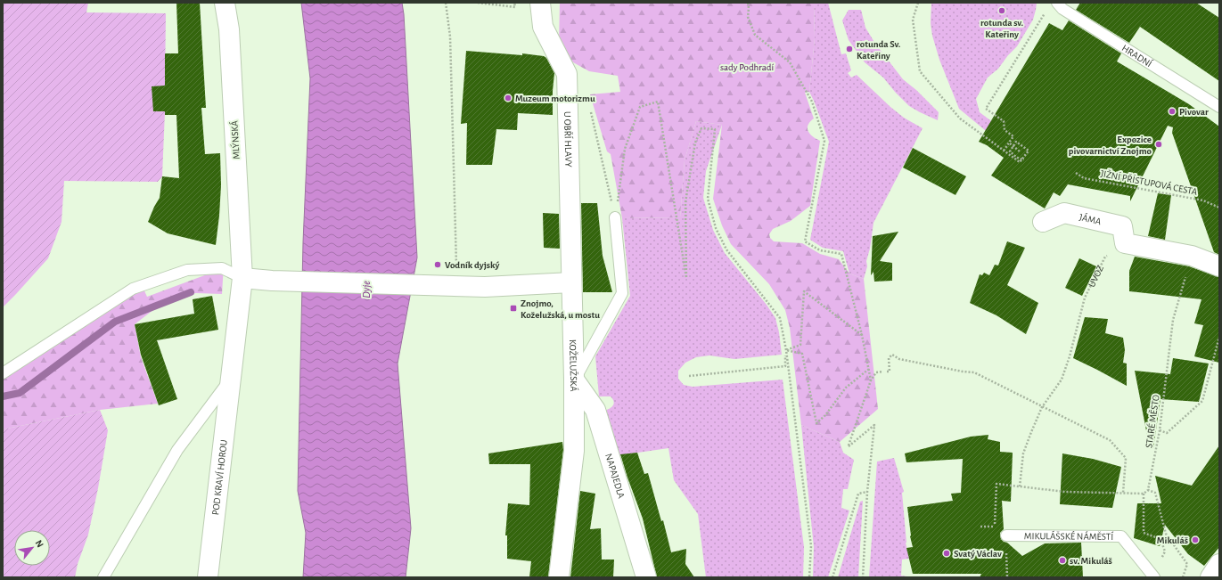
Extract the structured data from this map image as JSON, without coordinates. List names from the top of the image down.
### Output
{
  "streets": {
    "street": [
      "MLÝNSKÁ",
      "U OBŘÍ HLAVY",
      "JÁMA",
      "KOŽELUŽSKÁ",
      "NAPAJEDLA",
      "POD KRAVÍ HOROU"
    ],
    "lane": ["HRADNÍ", "MIKULÁŠSKÉ NÁMĚSTÍ"],
    "path": ["JIŽNÍ PŘÍSTUPOVÁ CESTA", "ÚVOZ", "STARÉ MĚSTO"]
  },
  "crossings": [
    ["MLÝNSKÁ", "POD KRAVÍ HOROU"],
    ["U OBŘÍ HLAVY", "KOŽELUŽSKÁ"],
    ["JÁMA", "ÚVOZ"],
    ["KOŽELUŽSKÁ", "NAPAJEDLA"]
  ],
  "water": ["Dyje"],
  "parks": ["sady Podhradí"],
  "places": {
    "other": [
      "rotunda sv. Kateřiny",
      "rotunda Sv. Kateřiny",
      "Muzeum motorizmu",
      "Pivovar",
      "Expozice pivovarnictví Znojmo",
      "Vodník dyjský",
      "Mikuláš",
      "Svatý Václav",
      "sv. Mikuláš"
    ],
    "transit": ["Znojmo, Koželužská, u mostu"]
  },
  "north": "top right"
}
